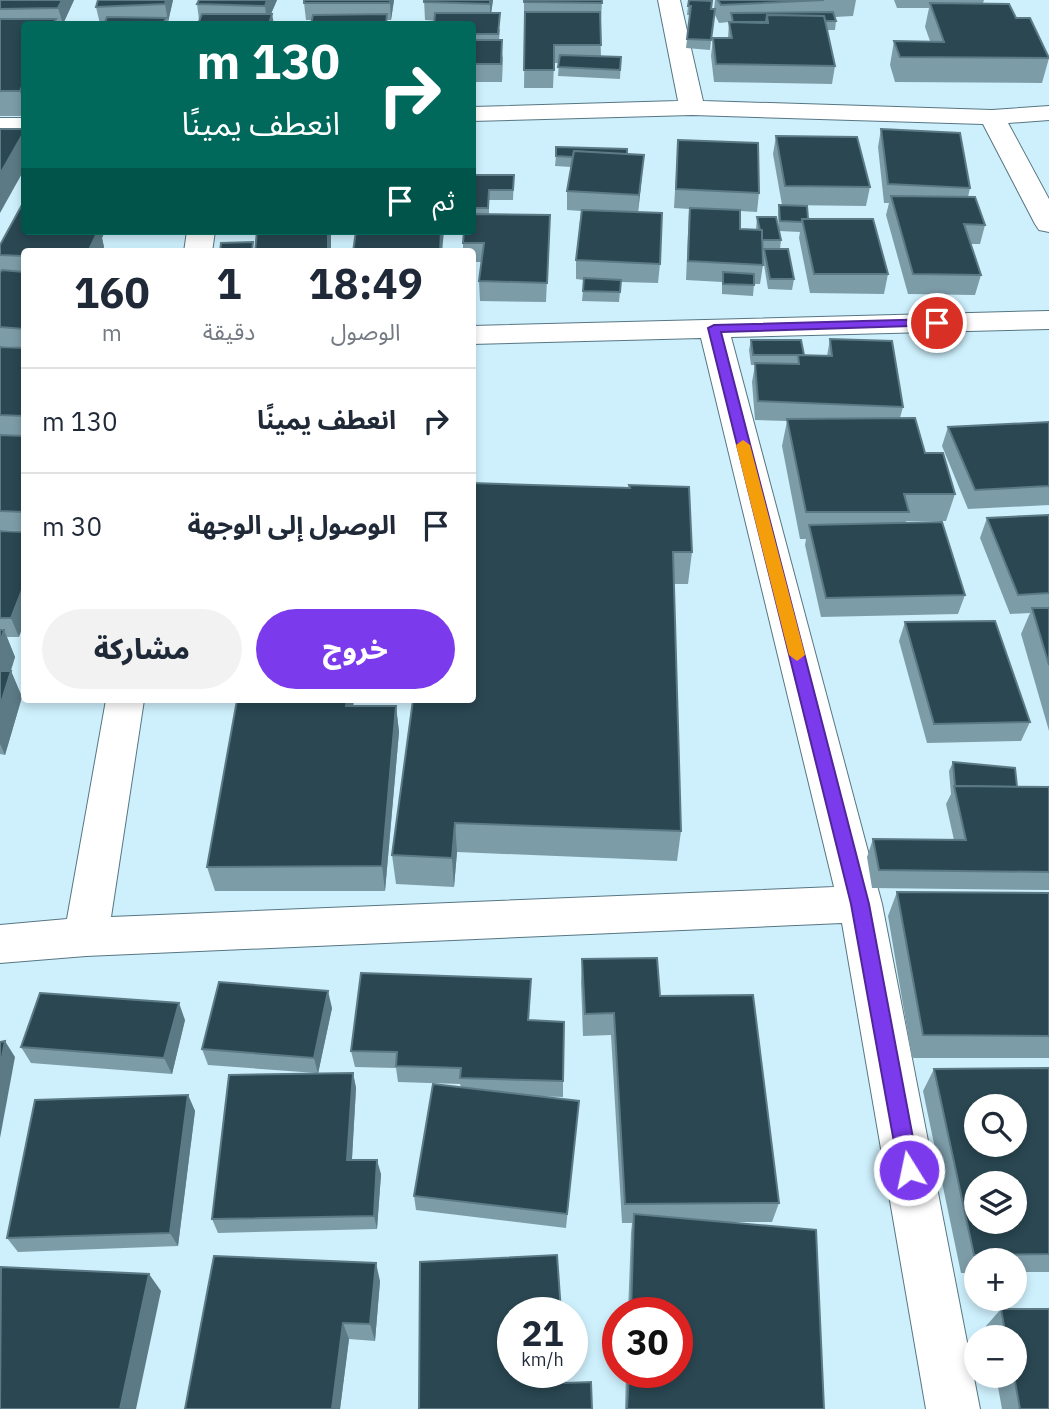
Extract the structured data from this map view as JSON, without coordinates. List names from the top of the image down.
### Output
{
  "page": {
    "turn": ["130 m", "انعطف يمينًا"],
    "then": "ثم",
    "eta": [
      "18:49",
      "الوصول",
      "1",
      "دقيقة",
      "160",
      "m"
    ],
    "list": [
      {
        "name": "انعطف يمينًا",
        "value": "130 m"
      },
      {
        "name": "الوصول إلى الوجهة",
        "value": "30 m"
      }
    ],
    "buttons": ["خروج", "مشاركة"],
    "map_buttons": ["+", "−"],
    "speed": "21 km/h",
    "limit": "30"
  }
}
